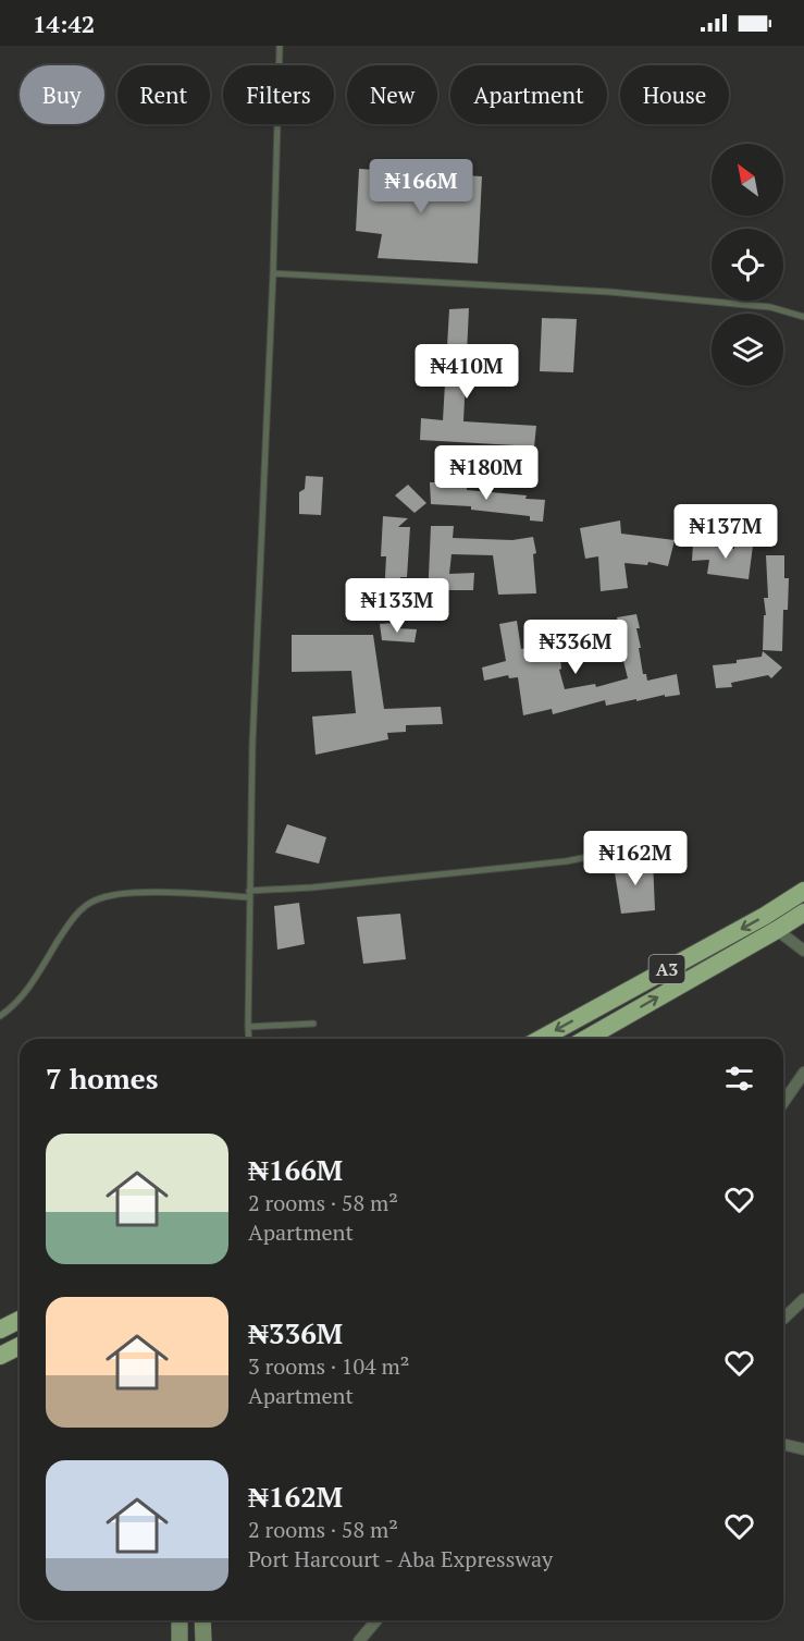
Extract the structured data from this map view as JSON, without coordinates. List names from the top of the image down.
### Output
{
  "streets": {
    "highway": ["A3"]
  },
  "north": "top left",
  "page": {
    "status": "14:42",
    "chip": [
      "Buy",
      "Rent",
      "Filters",
      "New",
      "Apartment",
      "House"
    ],
    "price": [
      "₦166M",
      "₦410M",
      "₦180M",
      "₦137M",
      "₦133M",
      "₦336M",
      "₦162M"
    ],
    "heading": "7 homes",
    "list": [
      {
        "name": "₦166M",
        "note": "2 rooms · 58 m² · Apartment"
      },
      {
        "name": "₦336M",
        "note": "3 rooms · 104 m² · Apartment"
      },
      {
        "name": "₦162M",
        "note": "2 rooms · 58 m² · Port Harcourt - Aba Expressway"
      }
    ]
  }
}
